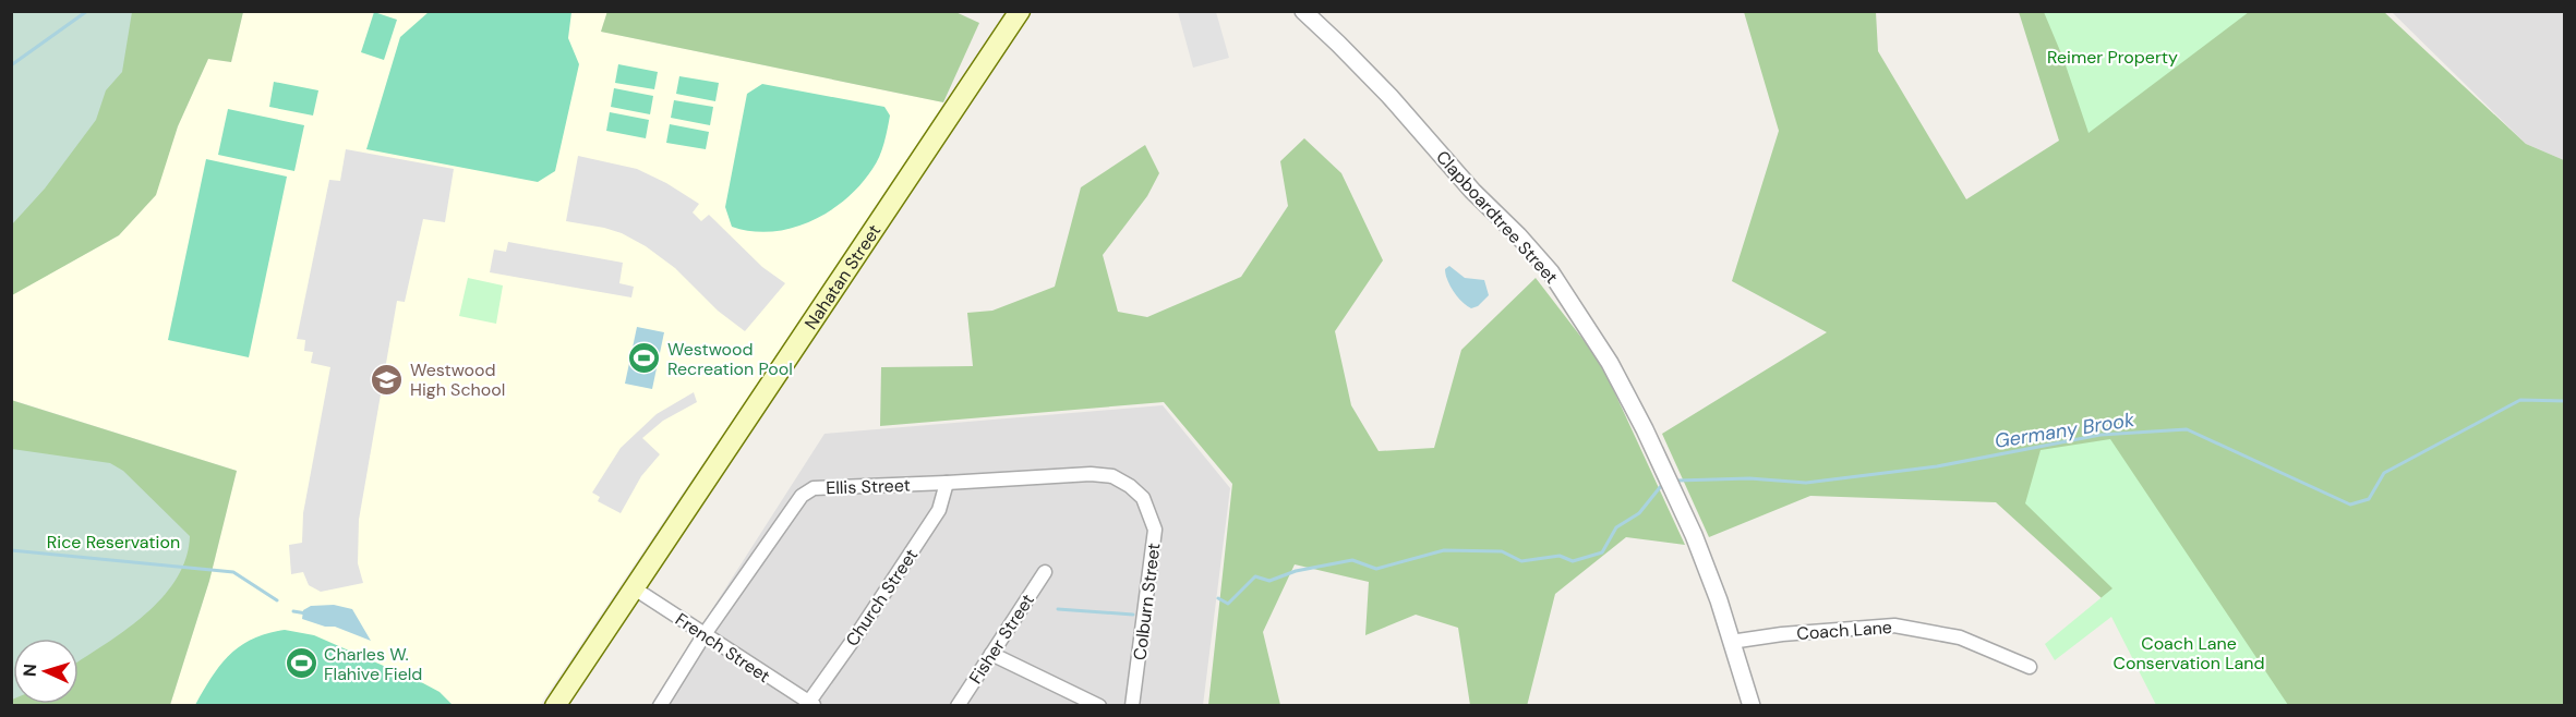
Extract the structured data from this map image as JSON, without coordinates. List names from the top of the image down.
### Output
{
  "streets": {
    "main road": ["Nahatan Street"],
    "street": [
      "Clapboardtree Street",
      "Ellis Street",
      "Church Street",
      "Colburn Street",
      "Coach Lane",
      "Fisher Street",
      "French Street"
    ]
  },
  "crossings": [
    ["Clapboardtree Street", "Coach Lane"],
    ["Nahatan Street", "French Street"],
    ["Ellis Street", "Church Street"],
    ["Ellis Street", "Colburn Street"],
    ["Ellis Street", "French Street"],
    ["Church Street", "French Street"]
  ],
  "water": ["Germany Brook"],
  "parks": ["Reimer Property", "Rice Reservation", "Coach Lane Conservation Land"],
  "places": {
    "sports": ["Westwood Recreation Pool", "Charles W. Flahive Field"],
    "school or university": ["Westwood High School"]
  },
  "north": "left"
}
